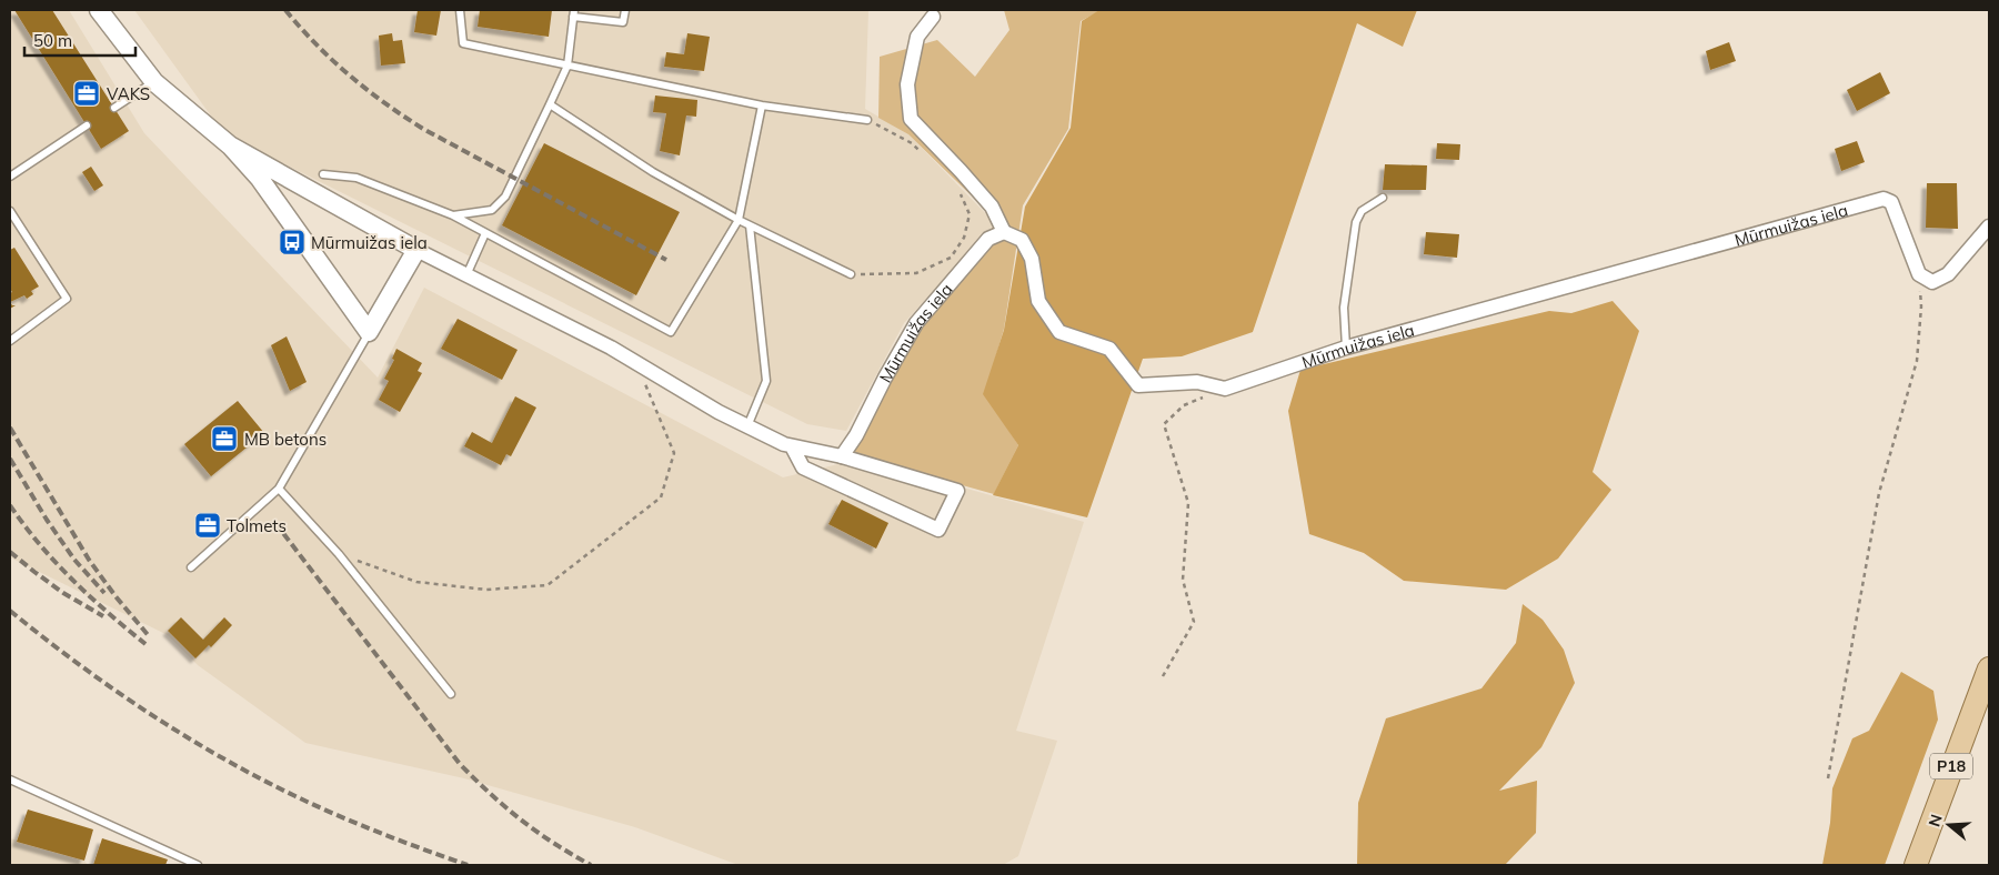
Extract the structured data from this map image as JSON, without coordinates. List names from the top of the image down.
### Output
{
  "streets": {
    "main road": ["P18"],
    "street": ["Mūrmuižas iela"]
  },
  "places": {
    "office": ["VAKS", "MB betons", "Tolmets"],
    "bus stop": ["Mūrmuižas iela"]
  },
  "scale_bar": "50 m",
  "north": "left"
}
